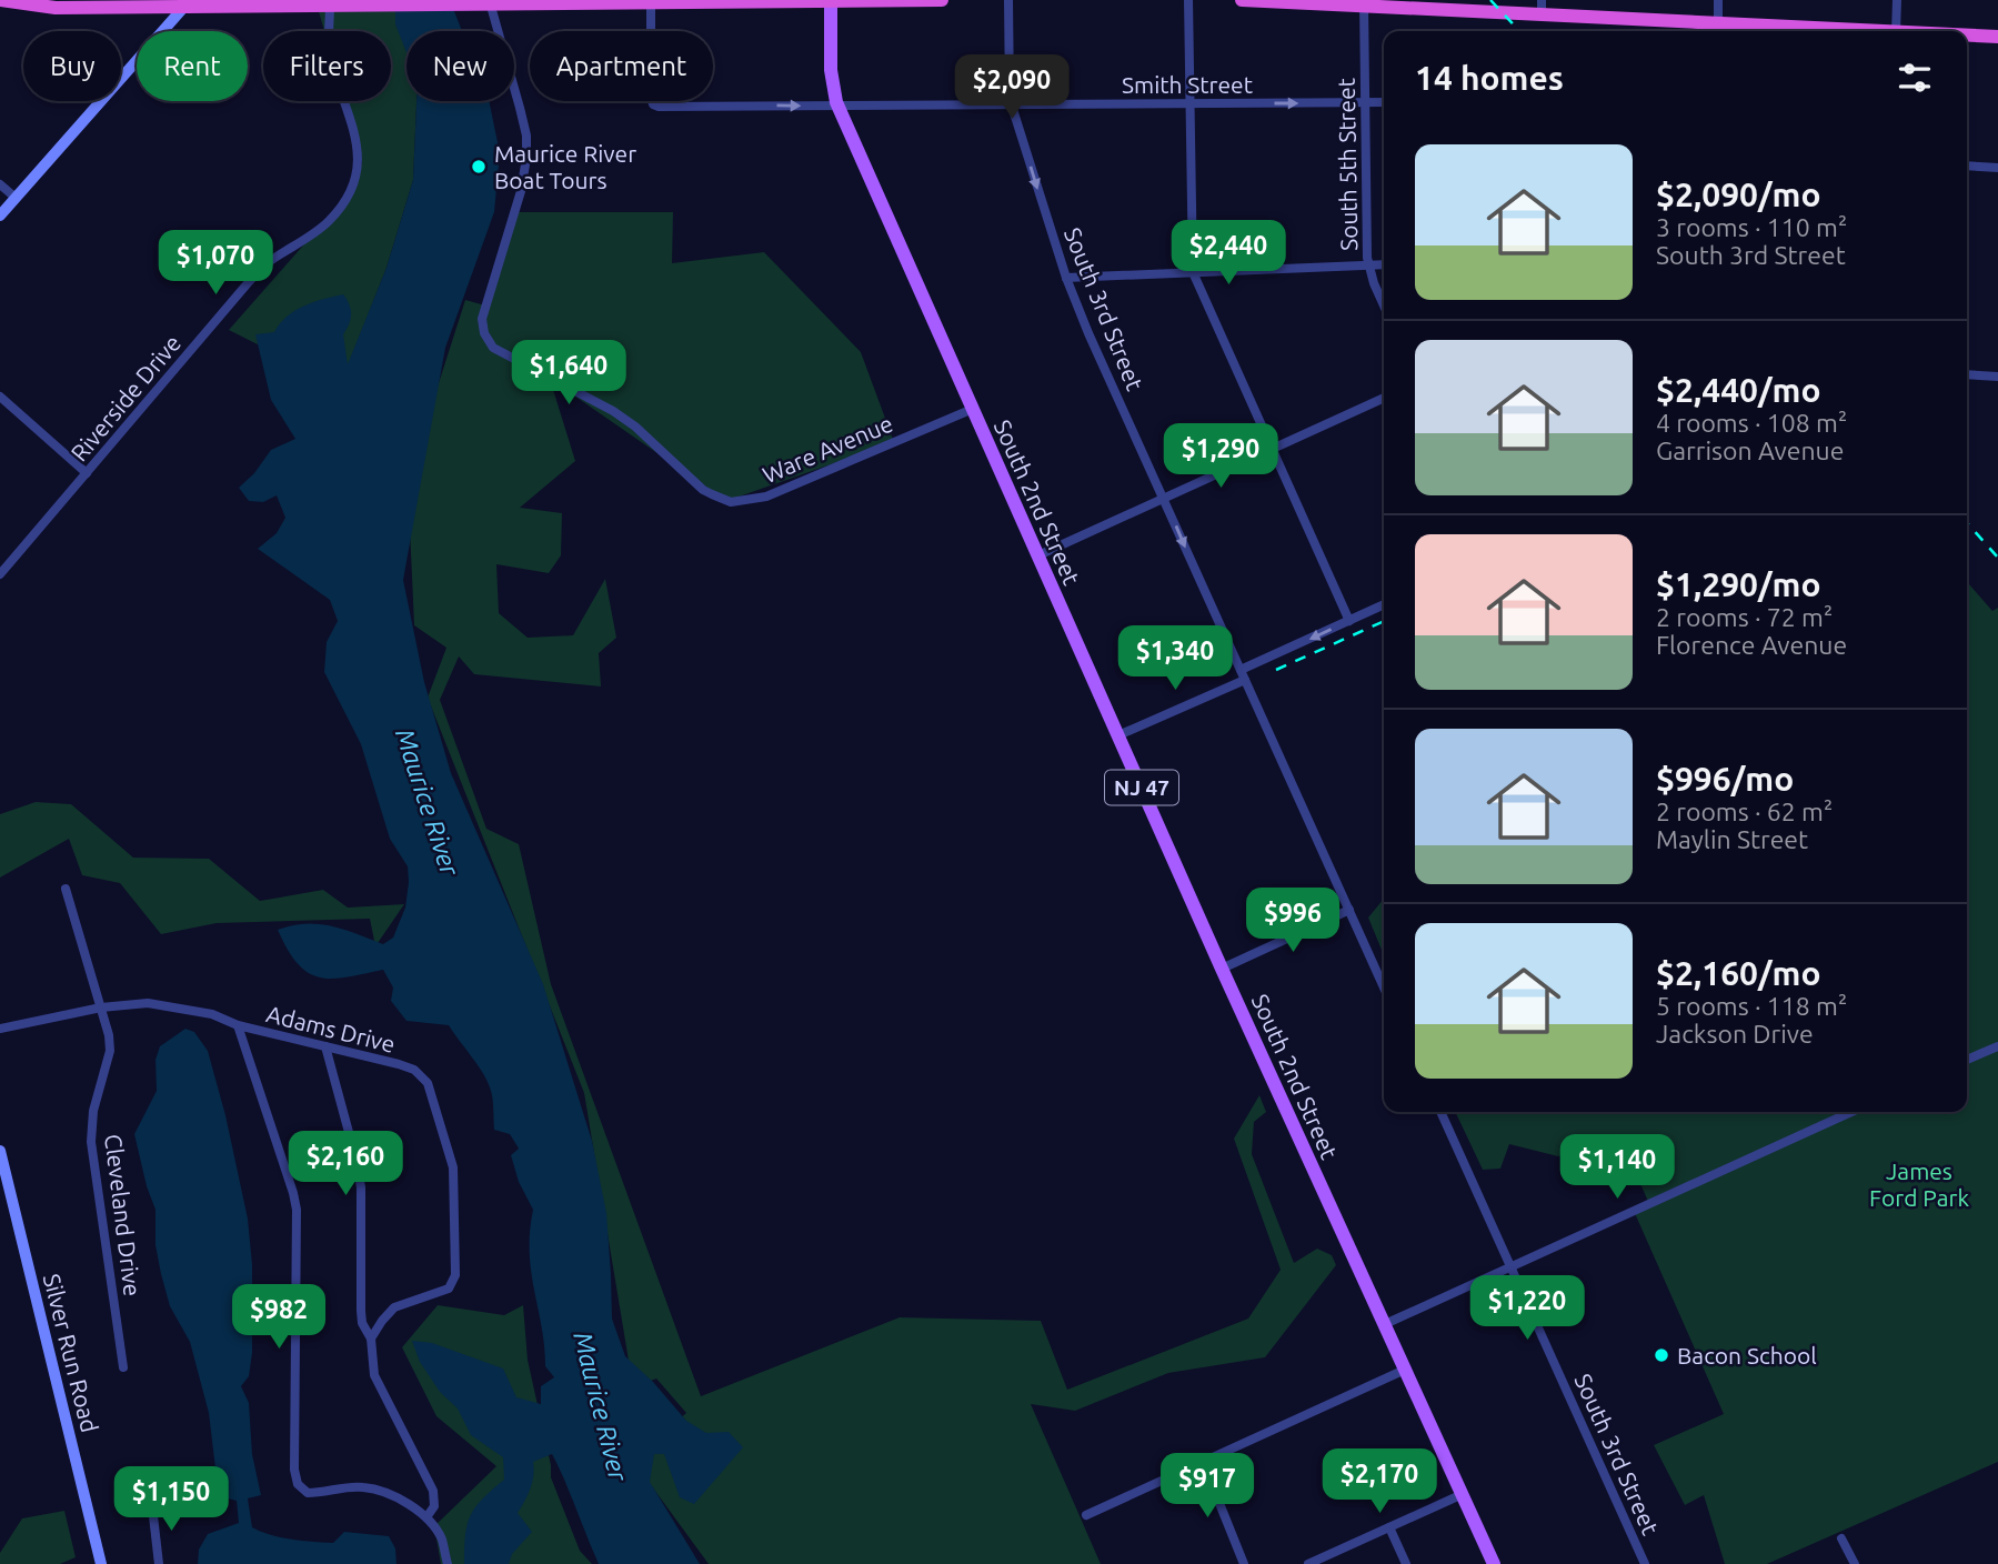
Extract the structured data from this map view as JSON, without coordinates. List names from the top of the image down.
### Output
{
  "streets": {
    "main road": ["South 2nd Street", "NJ 47", "Silver Run Road"],
    "street": [
      "Smith Street",
      "South 5th Street",
      "South 3rd Street",
      "Riverside Drive",
      "Ware Avenue",
      "Adams Drive",
      "Cleveland Drive"
    ]
  },
  "crossings": [
    ["Smith Street", "South 5th Street"],
    ["Smith Street", "South 3rd Street"],
    ["Smith Street", "South 2nd Street"],
    ["Ware Avenue", "South 2nd Street"],
    ["Adams Drive", "Cleveland Drive"]
  ],
  "one_way": ["Smith Street"],
  "water": ["Maurice River"],
  "parks": ["James Ford Park"],
  "places": ["Maurice River Boat Tours", "Bacon School"],
  "page": {
    "chip": [
      "Buy",
      "Rent",
      "Filters",
      "New",
      "Apartment"
    ],
    "heading": "14 homes",
    "price": [
      "$2,090",
      "$2,440",
      "$1,070",
      "$1,640",
      "$1,290",
      "$1,340",
      "$996",
      "$2,160",
      "$1,140",
      "$1,220",
      "$982",
      "$2,170",
      "$917",
      "$1,150"
    ],
    "list": [
      {
        "name": "$2,090/mo",
        "note": "3 rooms · 110 m² · South 3rd Street"
      },
      {
        "name": "$2,440/mo",
        "note": "4 rooms · 108 m² · Garrison Avenue"
      },
      {
        "name": "$1,290/mo",
        "note": "2 rooms · 72 m² · Florence Avenue"
      },
      {
        "name": "$996/mo",
        "note": "2 rooms · 62 m² · Maylin Street"
      },
      {
        "name": "$2,160/mo",
        "note": "5 rooms · 118 m² · Jackson Drive"
      }
    ]
  }
}
